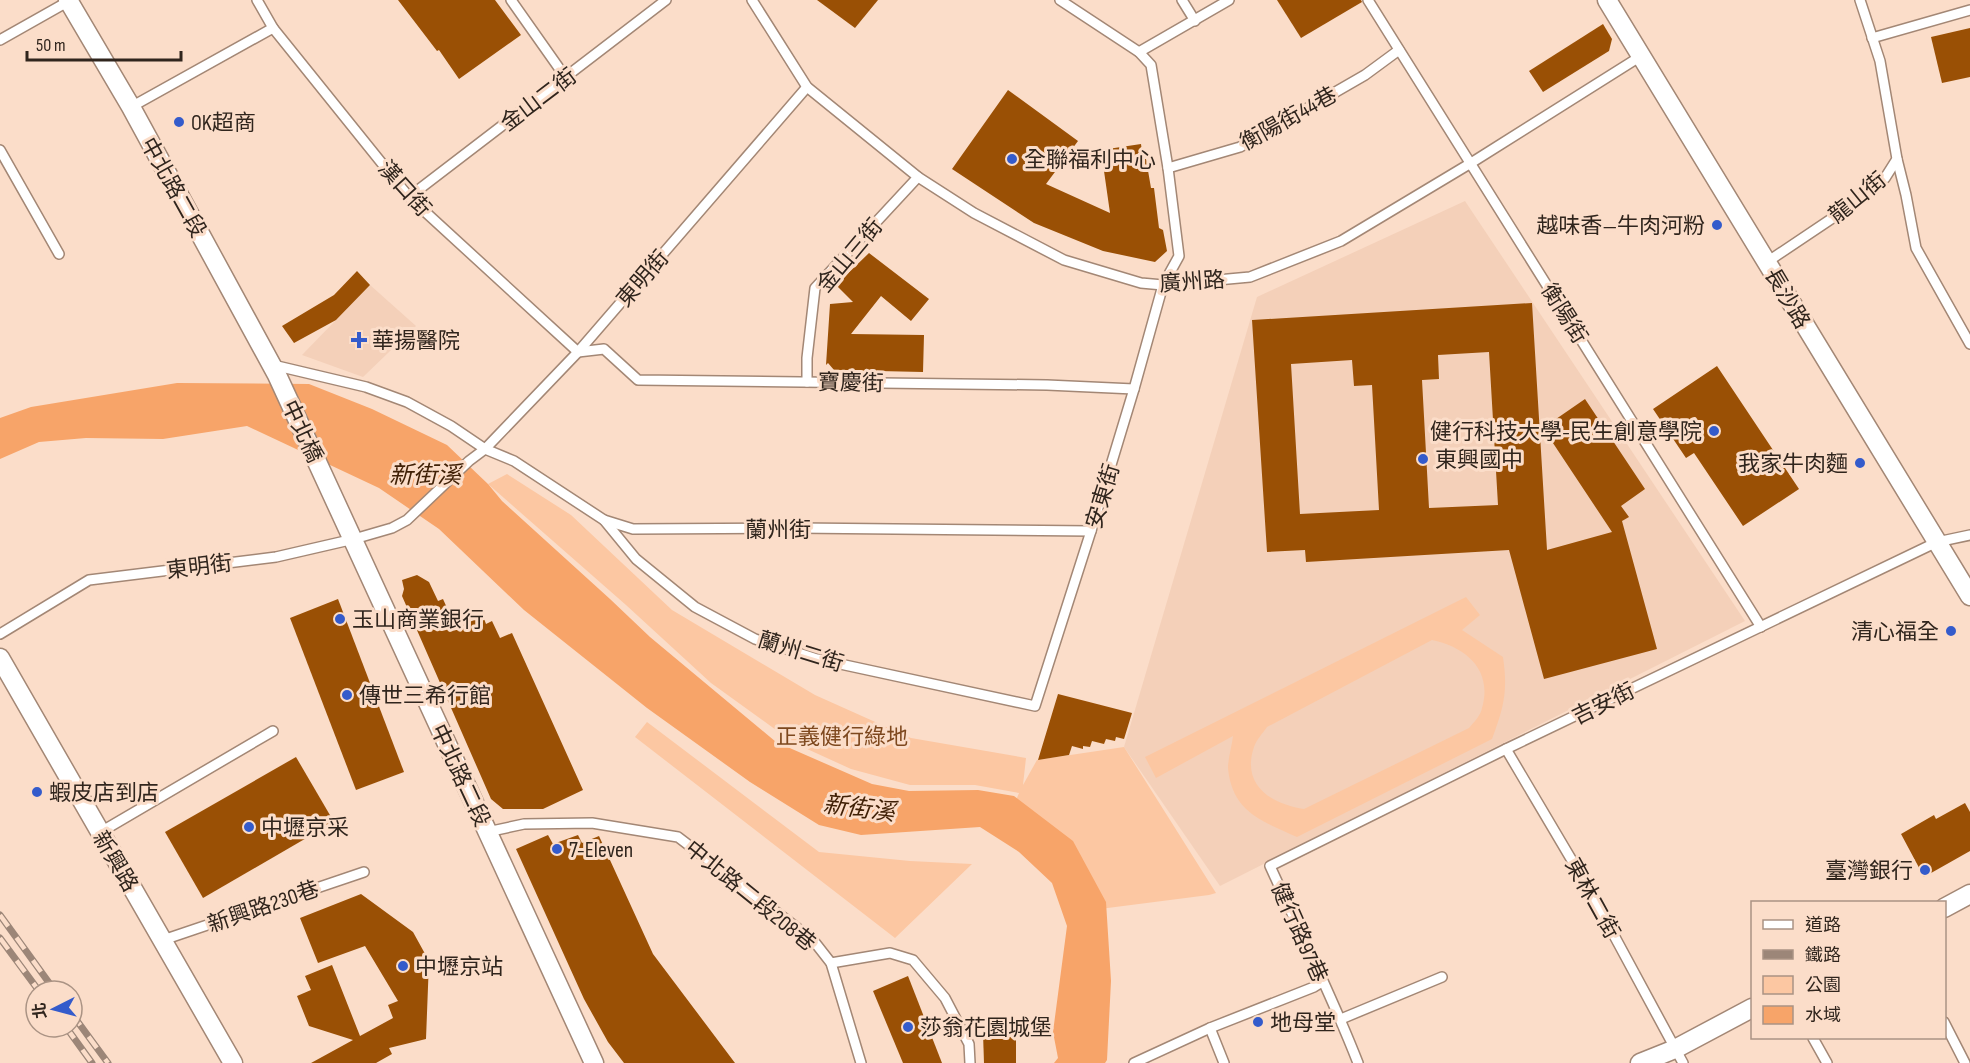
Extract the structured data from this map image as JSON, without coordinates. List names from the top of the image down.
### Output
{
  "streets": {
    "street": [
      "中北路二段",
      "長沙路",
      "中北橋",
      "新興路"
    ],
    "lane": [
      "金山二街",
      "衡陽街44巷",
      "漢口街",
      "龍山街",
      "金山三街",
      "東明街",
      "廣州路",
      "衡陽街",
      "寶慶街",
      "安東街",
      "蘭州街",
      "蘭州二街",
      "吉安街",
      "中北路二段208巷",
      "東林二街",
      "新興路230巷",
      "健行路97巷"
    ]
  },
  "crossings": [
    ["金山二街", "漢口街"],
    ["衡陽街44巷", "衡陽街"],
    ["衡陽街44巷", "安東街"],
    ["中北路二段", "東明街"],
    ["中北路二段", "中北橋"],
    ["中北路二段", "蘭州街"],
    ["中北路二段", "中北路二段208巷"],
    ["漢口街", "東明街"],
    ["漢口街", "寶慶街"],
    ["龍山街", "長沙路"],
    ["金山三街", "廣州路"],
    ["金山三街", "寶慶街"],
    ["東明街", "廣州路"],
    ["東明街", "寶慶街"],
    ["東明街", "蘭州街"],
    ["廣州路", "長沙路"],
    ["廣州路", "衡陽街"],
    ["廣州路", "安東街"],
    ["長沙路", "吉安街"],
    ["衡陽街", "吉安街"],
    ["寶慶街", "安東街"],
    ["中北橋", "蘭州街"],
    ["安東街", "蘭州街"],
    ["安東街", "蘭州二街"],
    ["蘭州街", "蘭州二街"],
    ["吉安街", "東林二街"],
    ["吉安街", "健行路97巷"],
    ["新興路", "新興路230巷"]
  ],
  "water": ["新街溪"],
  "parks": ["正義健行綠地"],
  "places": {
    "other": [
      "OK超商",
      "全聯福利中心",
      "越味香—牛肉河粉",
      "健行科技大學-民生創意學院",
      "東興國中",
      "我家牛肉麵",
      "玉山商業銀行",
      "清心福全",
      "傳世三希行館",
      "蝦皮店到店",
      "中壢京采",
      "7-Eleven",
      "臺灣銀行",
      "中壢京站",
      "地母堂",
      "莎翁花園城堡"
    ],
    "health": ["華揚醫院"]
  },
  "legend": [
    "道路",
    "鐵路",
    "公園",
    "水域"
  ],
  "scale_bar": "50 m",
  "north": "left"
}
